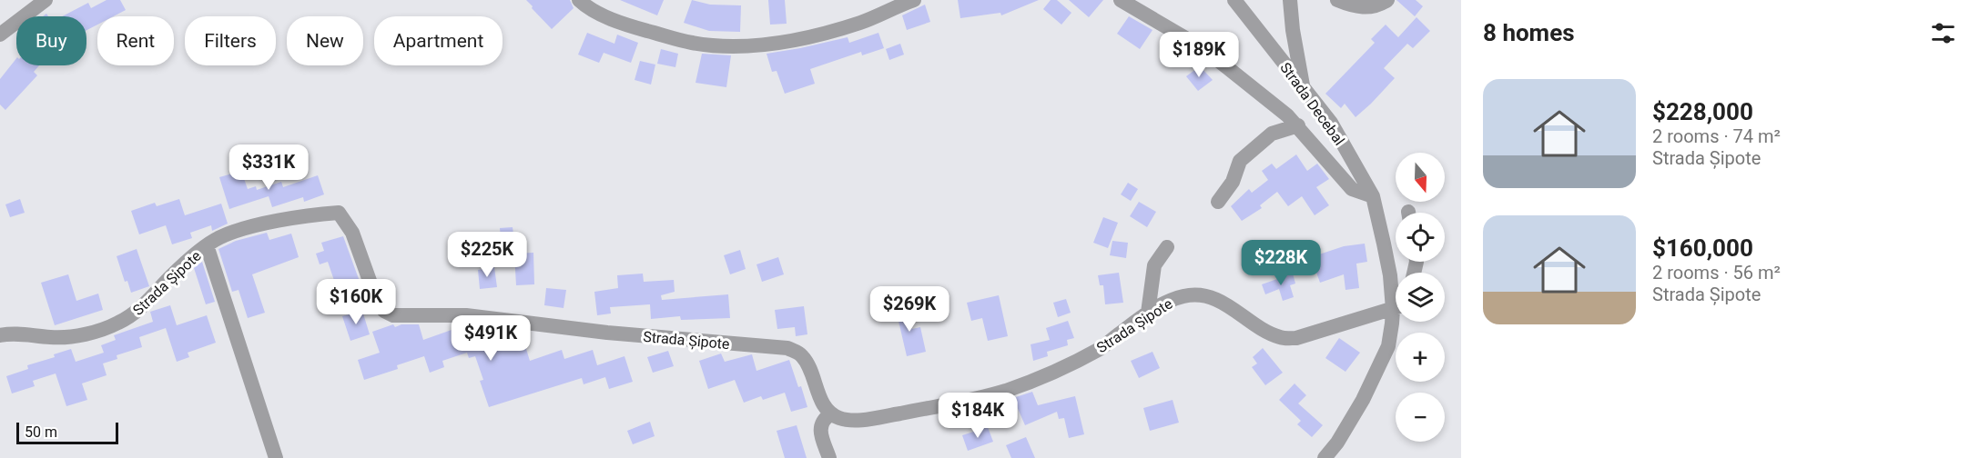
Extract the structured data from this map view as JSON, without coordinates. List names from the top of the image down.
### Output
{
  "streets": {
    "street": ["Strada Decebal", "Strada Șipote"]
  },
  "scale_bar": "50 m",
  "north": "bottom",
  "page": {
    "heading": "8 homes",
    "chip": [
      "Buy",
      "Rent",
      "Filters",
      "New",
      "Apartment"
    ],
    "price": [
      "$189K",
      "$331K",
      "$225K",
      "$228K",
      "$160K",
      "$269K",
      "$491K",
      "$184K"
    ],
    "list": [
      {
        "name": "$228,000",
        "note": "2 rooms · 74 m² · Strada Șipote"
      },
      {
        "name": "$160,000",
        "note": "2 rooms · 56 m² · Strada Șipote"
      }
    ],
    "map_buttons": ["+", "−"],
    "scale": "50 m"
  }
}
